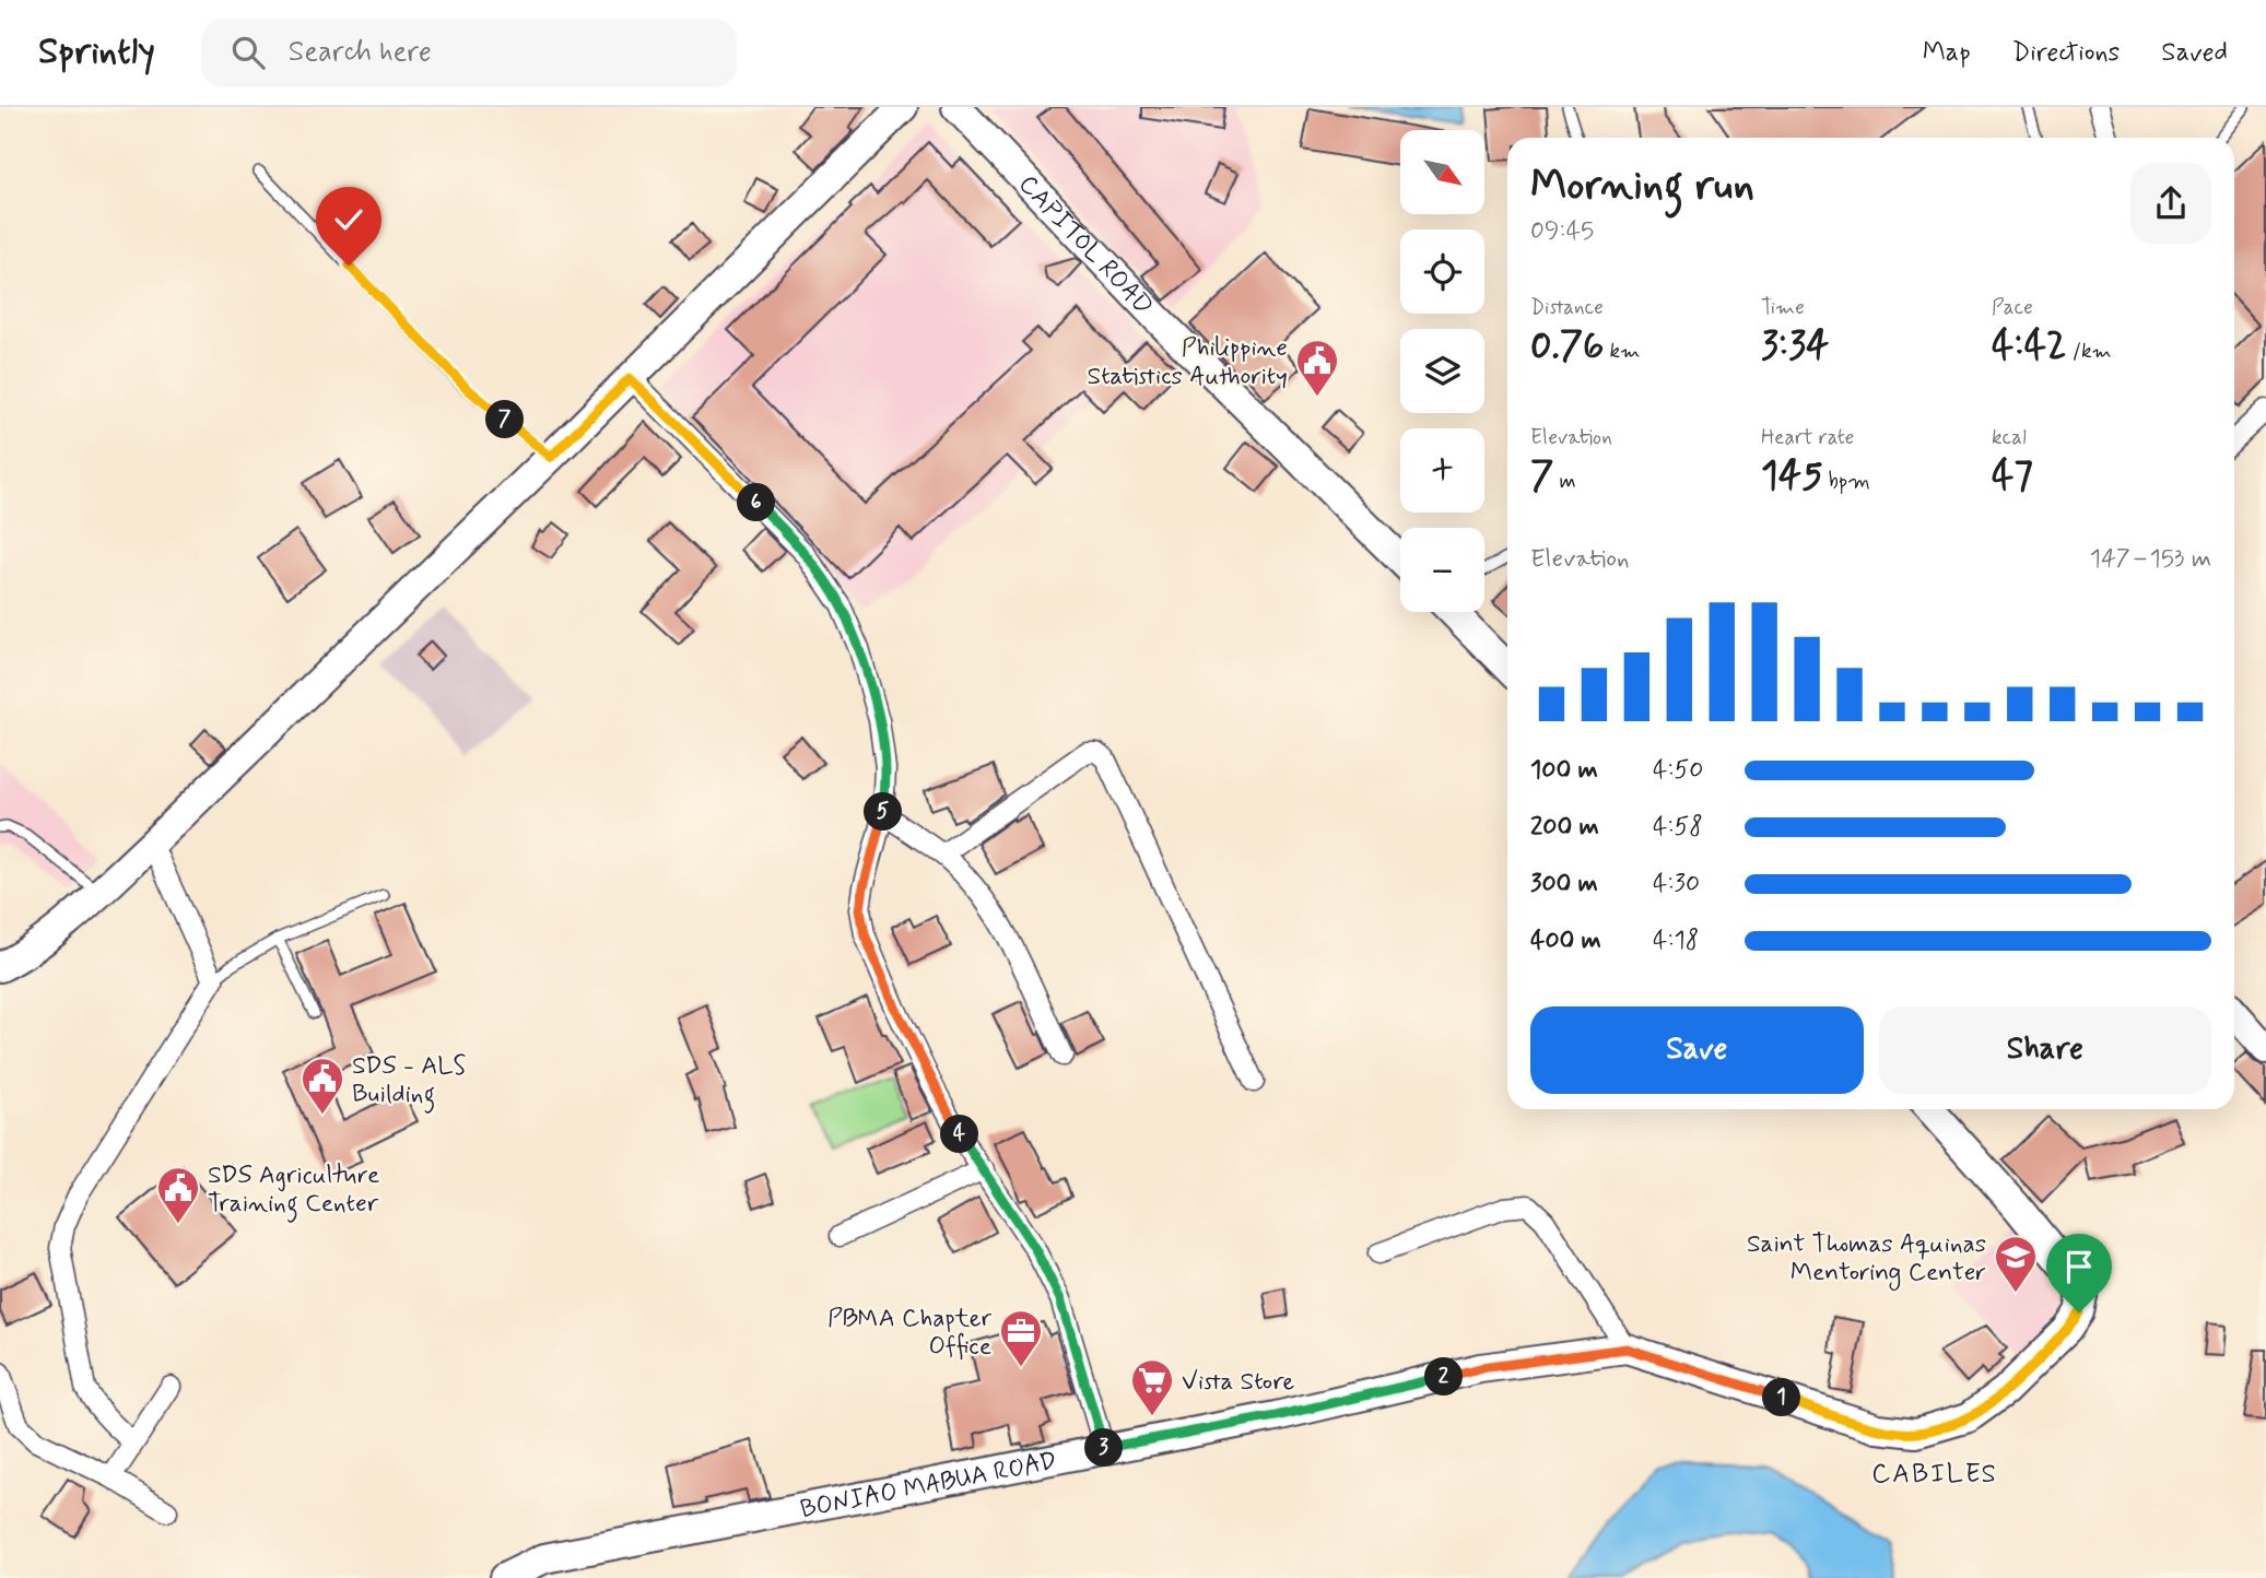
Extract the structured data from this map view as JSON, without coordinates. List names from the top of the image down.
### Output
{
  "streets": {
    "main road": ["CAPITOL ROAD", "BONIAO MABUA ROAD"]
  },
  "districts": ["CABILES"],
  "places": {
    "public building": ["Philippine Statistics Authority", "SDS - ALS Building", "SDS Agriculture Training Center"],
    "school or university": ["Saint Thomas Aquinas Mentoring Center"],
    "office": ["PBMA Chapter Office"],
    "supermarket": ["Vista Store"]
  },
  "north": "bottom right",
  "page": {
    "header": "Sprintly",
    "search": "Search here",
    "nav": ["Map", "Directions", "Saved"],
    "map_buttons": ["+", "−"],
    "heading": ["Morning run", "09:45"],
    "stats": [
      ["Distance", "0.76 km"],
      ["Time", "3:34"],
      ["Pace", "4:42 /km"],
      ["Elevation", "7 m"],
      ["Heart rate", "145 bpm"],
      ["kcal", "47"]
    ],
    "pins": [
      "7",
      "6",
      "5",
      "4",
      "2",
      "1",
      "3"
    ],
    "chart": ["Elevation", "147–153 m"],
    "list": [
      {
        "name": "100 m",
        "note": "4:50"
      },
      {
        "name": "200 m",
        "note": "4:58"
      },
      {
        "name": "300 m",
        "note": "4:30"
      },
      {
        "name": "400 m",
        "note": "4:18"
      }
    ],
    "buttons": ["Save", "Share"]
  }
}
